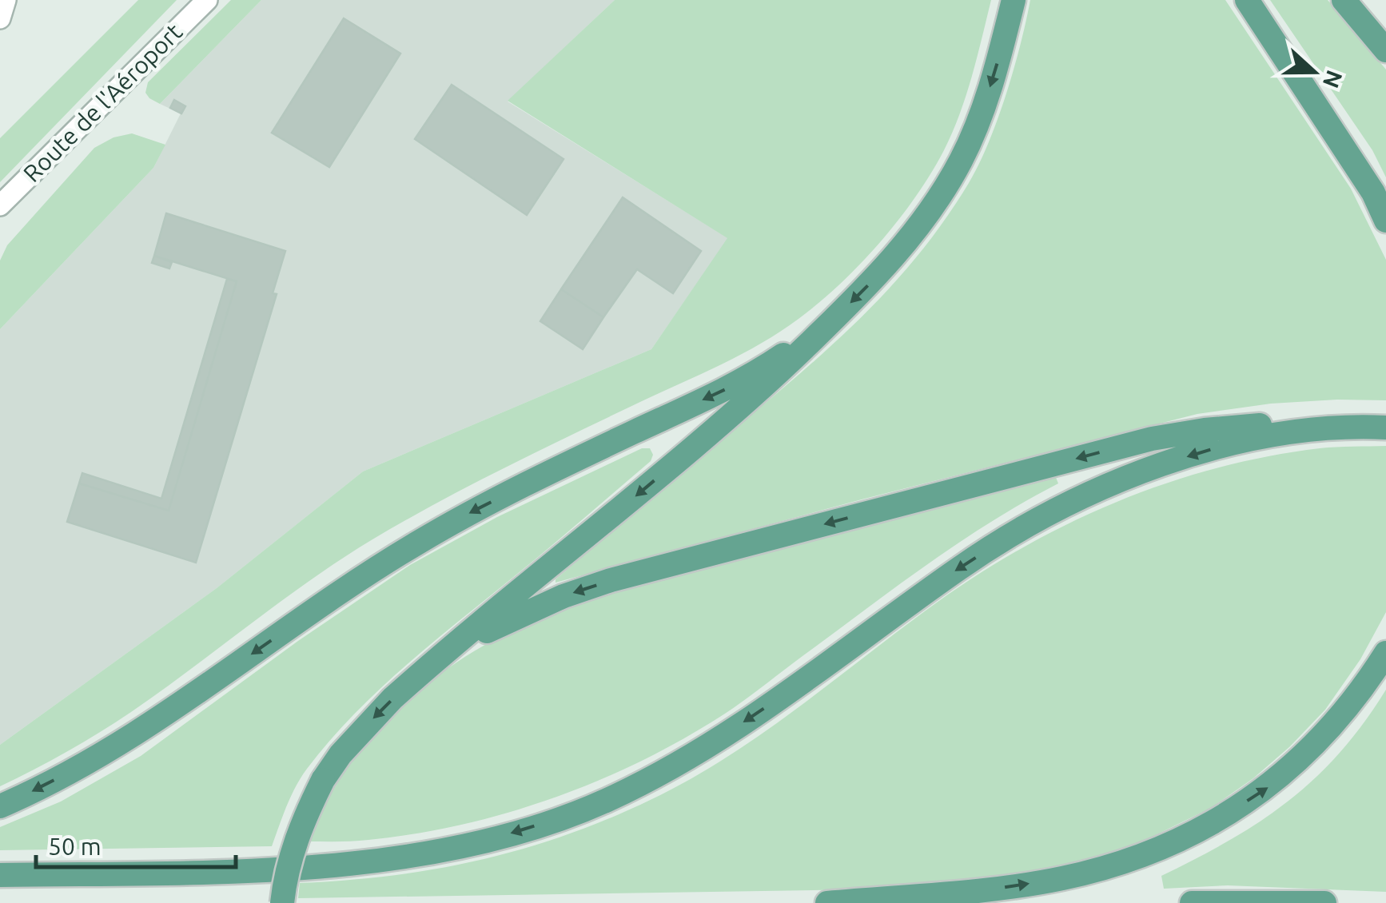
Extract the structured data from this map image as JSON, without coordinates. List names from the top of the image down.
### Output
{
  "streets": {
    "street": ["Route de l'Aéroport"]
  },
  "scale_bar": "50 m",
  "north": "right"
}
